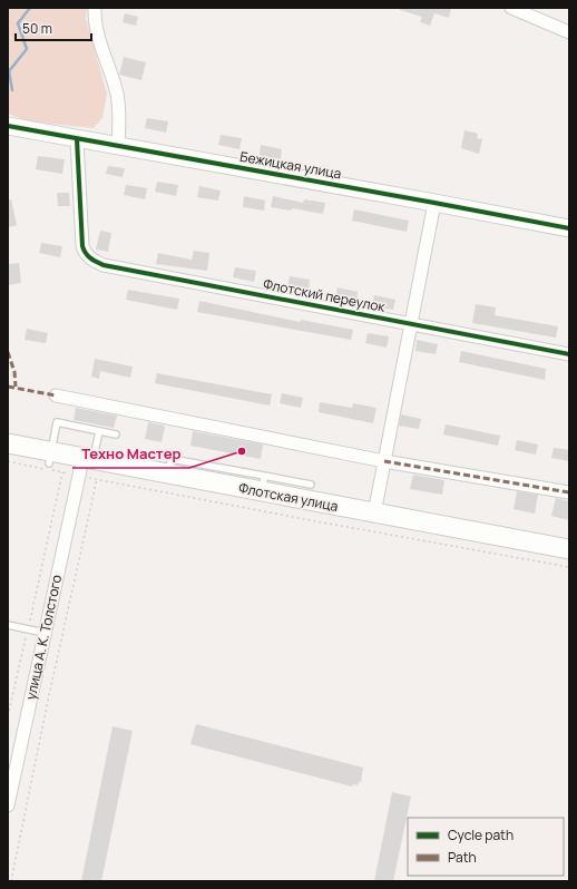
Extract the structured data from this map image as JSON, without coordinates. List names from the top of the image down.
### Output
{
  "streets": {
    "main road": ["Флотская улица"],
    "street": ["Бежицкая улица", "Флотский переулок", "улица А. К. Толстого"]
  },
  "crossings": [
    ["Бежицкая улица", "Флотский переулок"],
    ["Флотская улица", "улица А. К. Толстого"]
  ],
  "places": ["Техно Мастер"],
  "legend": ["Cycle path", "Path"],
  "scale_bar": "50 m"
}
